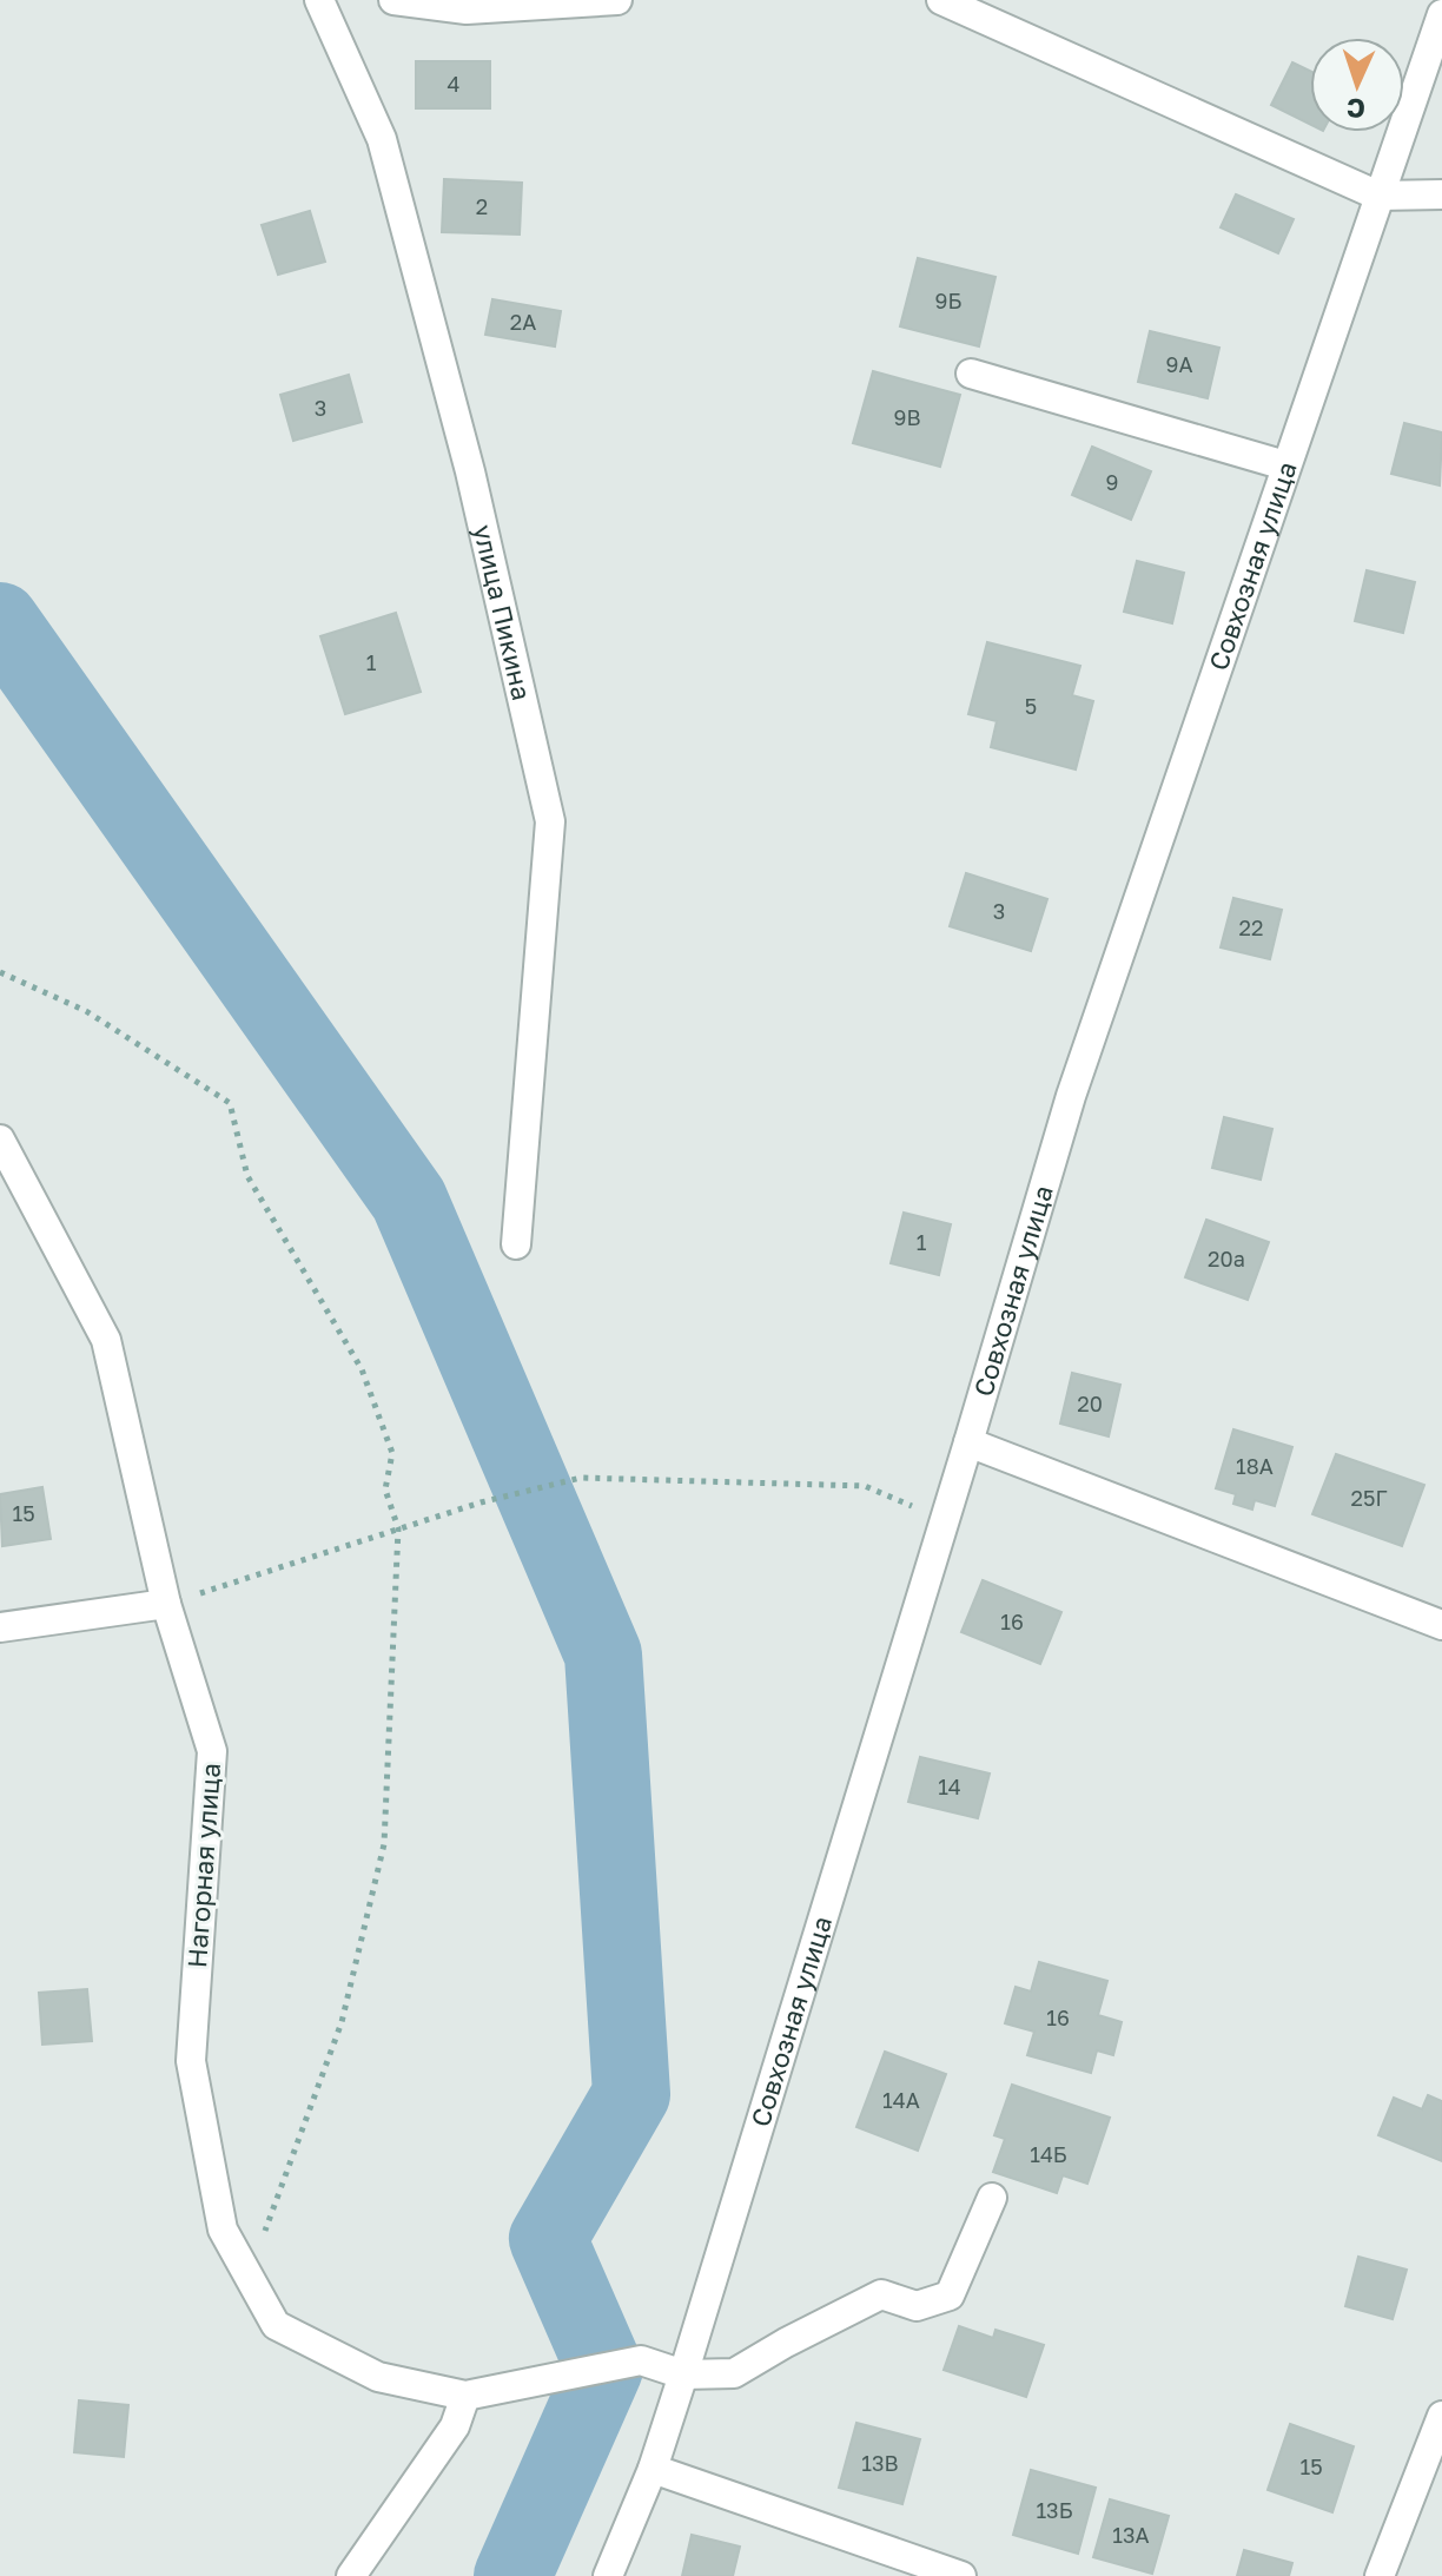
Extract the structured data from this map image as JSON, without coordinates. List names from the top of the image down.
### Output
{
  "streets": {
    "street": ["Совхозная улица", "улица Пикина", "Нагорная улица"]
  },
  "crossings": [
    ["Совхозная улица", "Нагорная улица"]
  ],
  "house_numbers": [
    "4",
    "2",
    "9Б",
    "2А",
    "9А",
    "3",
    "9В",
    "9",
    "1",
    "5",
    "3",
    "22",
    "1",
    "20а",
    "20",
    "18А",
    "25Г",
    "15",
    "16",
    "14",
    "16",
    "14А",
    "14Б",
    "13В",
    "15",
    "13Б",
    "13А"
  ],
  "north": "bottom"
}
